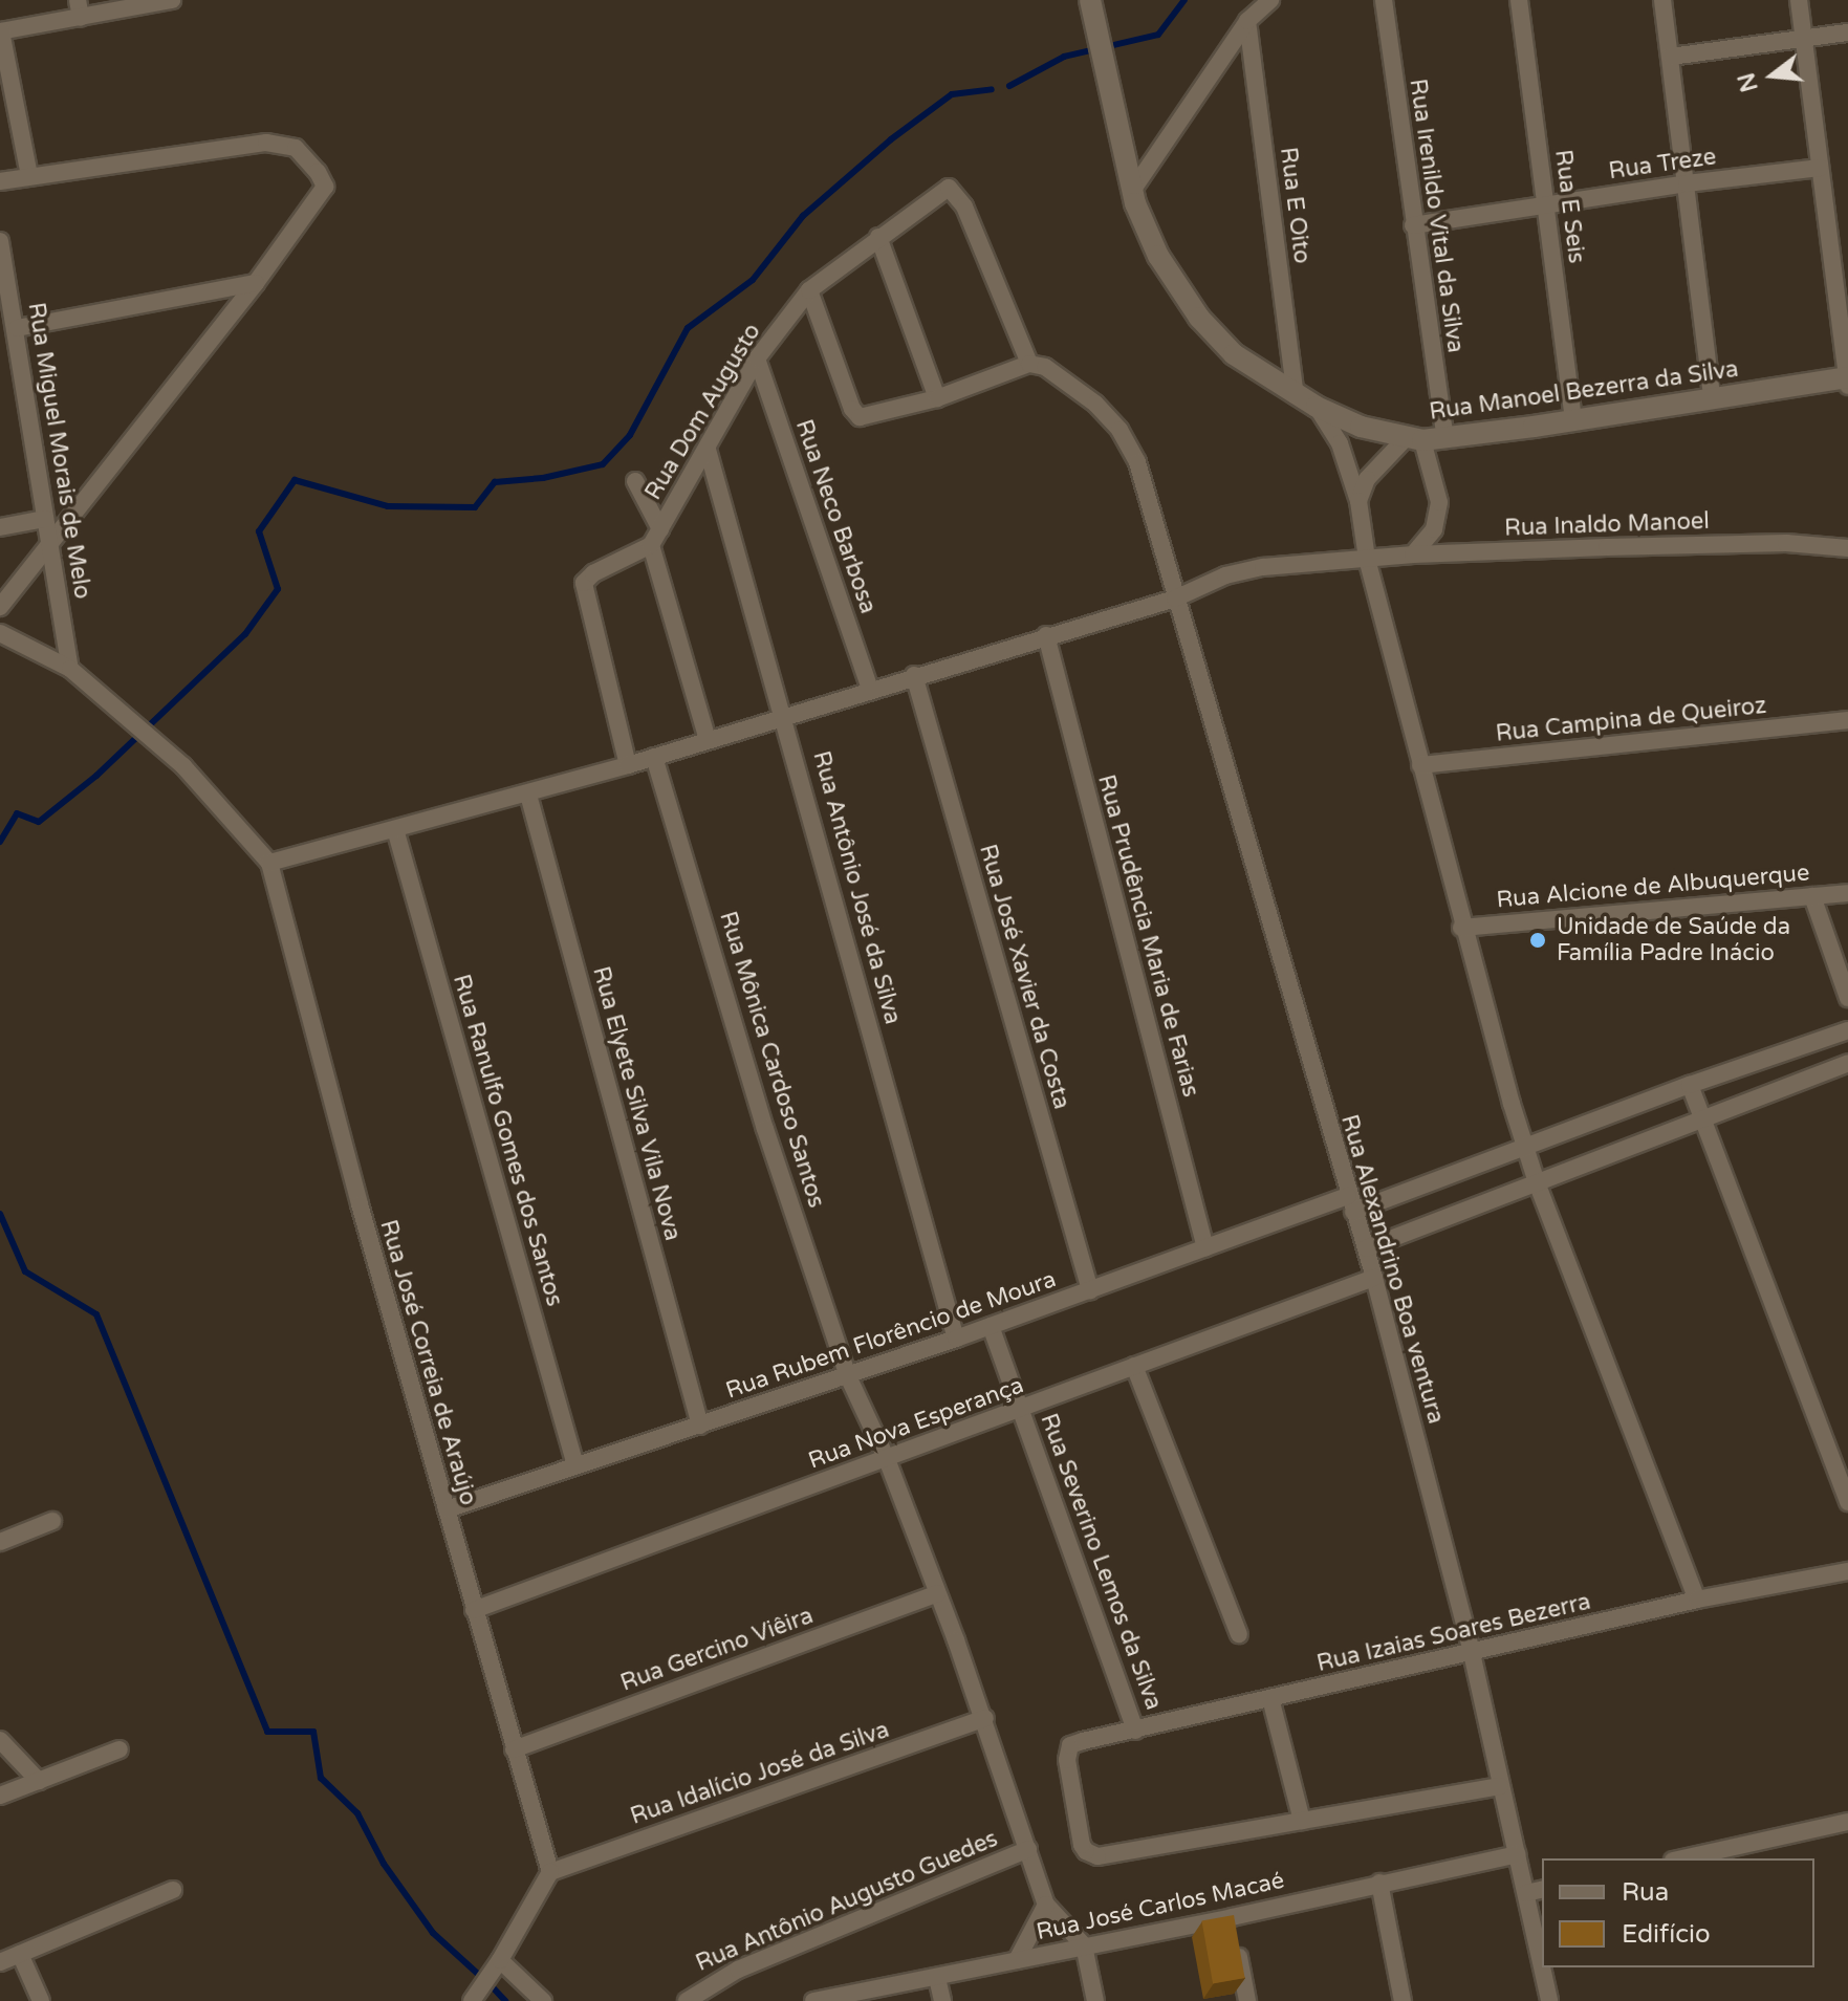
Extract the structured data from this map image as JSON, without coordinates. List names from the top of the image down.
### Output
{
  "streets": {
    "street": [
      "Rua Treze",
      "Rua E Oito",
      "Rua E Seis",
      "Rua Irenildo Vital da Silva",
      "Rua Manoel Bezerra da Silva",
      "Rua Dom Augusto",
      "Rua Miguel Morais de Melo",
      "Rua Neco Barbosa",
      "Rua Inaldo Manoel",
      "Rua Campina de Queiroz",
      "Rua Alcione de Albuquerque",
      "Rua Antônio José da Silva",
      "Rua Prudência Maria de Farias",
      "Rua José Xavier da Costa",
      "Rua Mônica Cardoso Santos",
      "Rua Elyete Silva Vila Nova",
      "Rua Ranulfo Gomes dos Santos",
      "Rua Alexandrino Boa ventura",
      "Rua Rubem Florêncio de Moura",
      "Rua José Correia de Araújo",
      "Rua Nova Esperança",
      "Rua Severino Lemos da Silva",
      "Rua Izaias Soares Bezerra",
      "Rua Gercino Viêira",
      "Rua Idalício José da Silva",
      "Rua Antônio Augusto Guedes",
      "Rua José Carlos Macaé"
    ]
  },
  "crossings": [
    ["Rua Treze", "Rua E Seis"],
    ["Rua Treze", "Rua Irenildo Vital da Silva"],
    ["Rua E Oito", "Rua Manoel Bezerra da Silva"],
    ["Rua E Seis", "Rua Manoel Bezerra da Silva"],
    ["Rua Irenildo Vital da Silva", "Rua Manoel Bezerra da Silva"],
    ["Rua Dom Augusto", "Rua Neco Barbosa"],
    ["Rua Dom Augusto", "Rua Antônio José da Silva"],
    ["Rua Dom Augusto", "Rua Alexandrino Boa ventura"],
    ["Rua Neco Barbosa", "Rua Inaldo Manoel"],
    ["Rua Inaldo Manoel", "Rua Antônio José da Silva"],
    ["Rua Inaldo Manoel", "Rua Prudência Maria de Farias"],
    ["Rua Inaldo Manoel", "Rua José Xavier da Costa"],
    ["Rua Inaldo Manoel", "Rua Mônica Cardoso Santos"],
    ["Rua Inaldo Manoel", "Rua Elyete Silva Vila Nova"],
    ["Rua Inaldo Manoel", "Rua Ranulfo Gomes dos Santos"],
    ["Rua Inaldo Manoel", "Rua Alexandrino Boa ventura"],
    ["Rua Inaldo Manoel", "Rua José Correia de Araújo"],
    ["Rua Antônio José da Silva", "Rua Rubem Florêncio de Moura"],
    ["Rua Prudência Maria de Farias", "Rua Rubem Florêncio de Moura"],
    ["Rua José Xavier da Costa", "Rua Rubem Florêncio de Moura"],
    ["Rua Mônica Cardoso Santos", "Rua Rubem Florêncio de Moura"],
    ["Rua Mônica Cardoso Santos", "Rua Nova Esperança"],
    ["Rua Mônica Cardoso Santos", "Rua Gercino Viêira"],
    ["Rua Mônica Cardoso Santos", "Rua Idalício José da Silva"],
    ["Rua Mônica Cardoso Santos", "Rua Antônio Augusto Guedes"],
    ["Rua Elyete Silva Vila Nova", "Rua Rubem Florêncio de Moura"],
    ["Rua Ranulfo Gomes dos Santos", "Rua Rubem Florêncio de Moura"],
    ["Rua Alexandrino Boa ventura", "Rua Rubem Florêncio de Moura"],
    ["Rua Alexandrino Boa ventura", "Rua Nova Esperança"],
    ["Rua Alexandrino Boa ventura", "Rua Izaias Soares Bezerra"],
    ["Rua Alexandrino Boa ventura", "Rua José Carlos Macaé"],
    ["Rua Rubem Florêncio de Moura", "Rua José Correia de Araújo"],
    ["Rua Rubem Florêncio de Moura", "Rua Severino Lemos da Silva"],
    ["Rua José Correia de Araújo", "Rua Nova Esperança"],
    ["Rua José Correia de Araújo", "Rua Gercino Viêira"],
    ["Rua José Correia de Araújo", "Rua Idalício José da Silva"],
    ["Rua Nova Esperança", "Rua Severino Lemos da Silva"],
    ["Rua Severino Lemos da Silva", "Rua Izaias Soares Bezerra"]
  ],
  "places": ["Unidade de Saúde da Família Padre Inácio"],
  "legend": ["Rua", "Edifício"],
  "north": "left"
}
